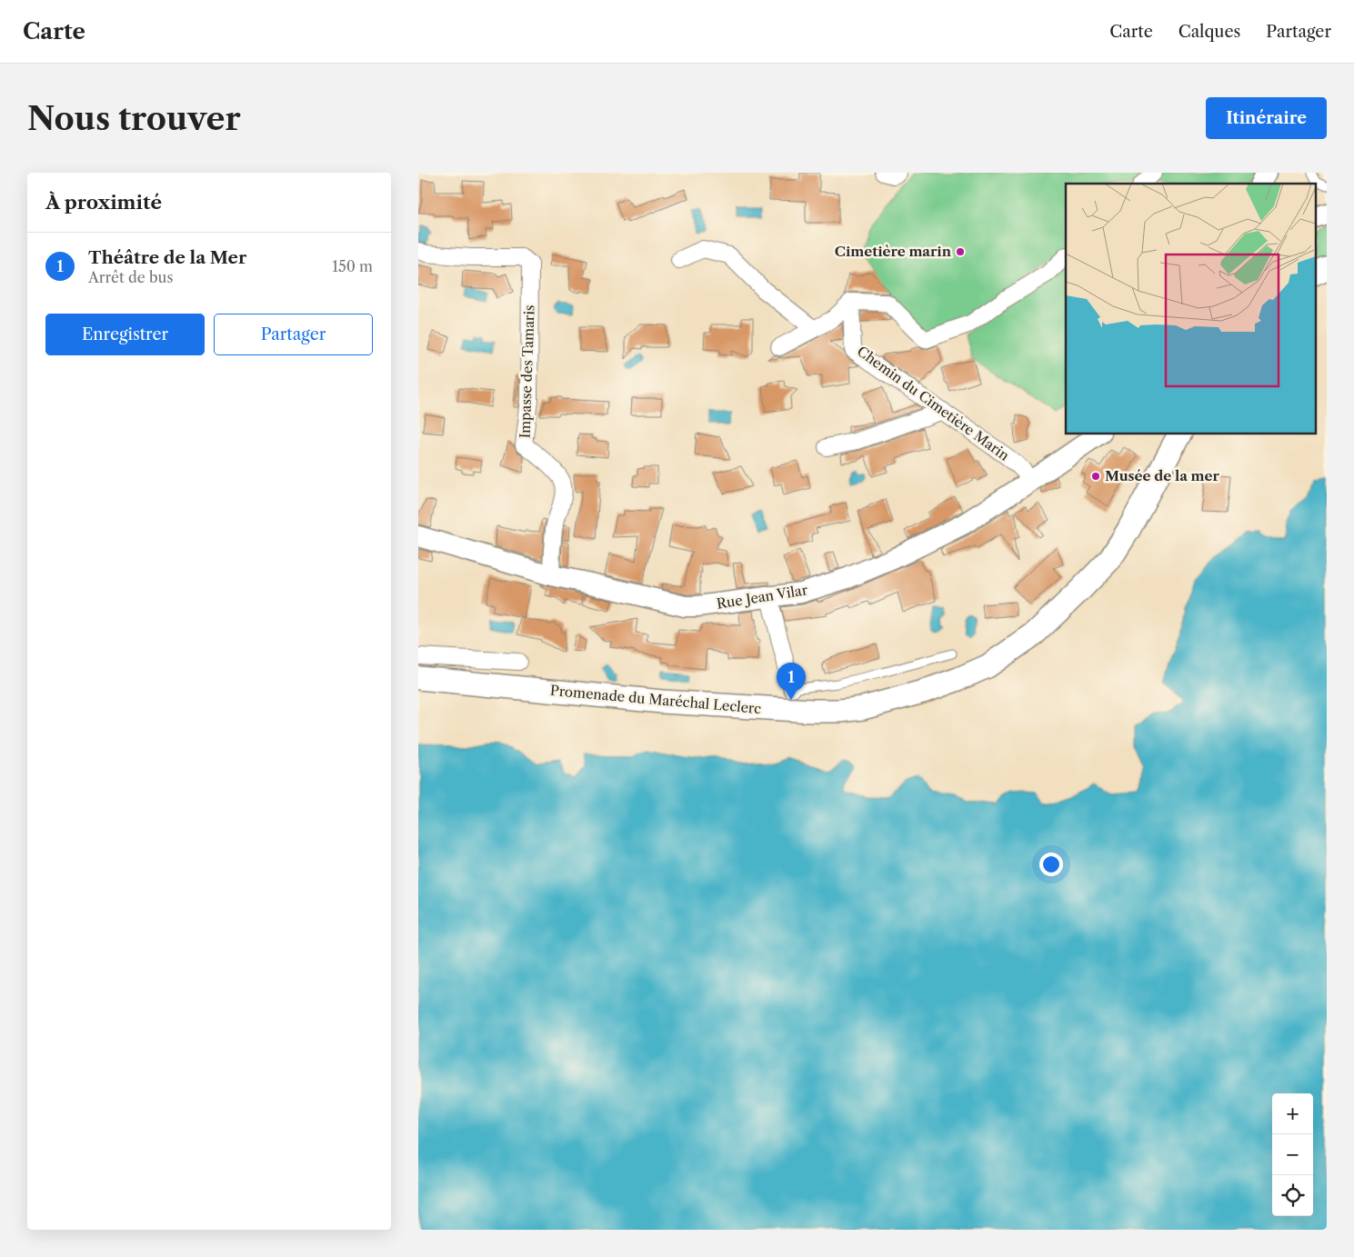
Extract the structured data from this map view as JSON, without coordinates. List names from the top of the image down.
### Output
{
  "streets": {
    "main road": ["Promenade du Maréchal Leclerc"],
    "street": ["Impasse des Tamaris", "Chemin du Cimetière Marin", "Rue Jean Vilar"]
  },
  "crossings": [
    ["Impasse des Tamaris", "Rue Jean Vilar"],
    ["Chemin du Cimetière Marin", "Rue Jean Vilar"]
  ],
  "places": ["Cimetière marin", "Musée de la mer"],
  "page": {
    "header": "Carte",
    "nav": ["Carte", "Calques", "Partager"],
    "buttons": [
      "Itinéraire",
      ["Enregistrer", "Partager"]
    ],
    "title": "Nous trouver",
    "heading": "À proximité",
    "list": [
      {
        "mark": "1",
        "name": "Théâtre de la Mer",
        "note": "Arrêt de bus",
        "value": "150 m"
      }
    ],
    "pins": "1",
    "map_buttons": ["+", "−"]
  }
}
